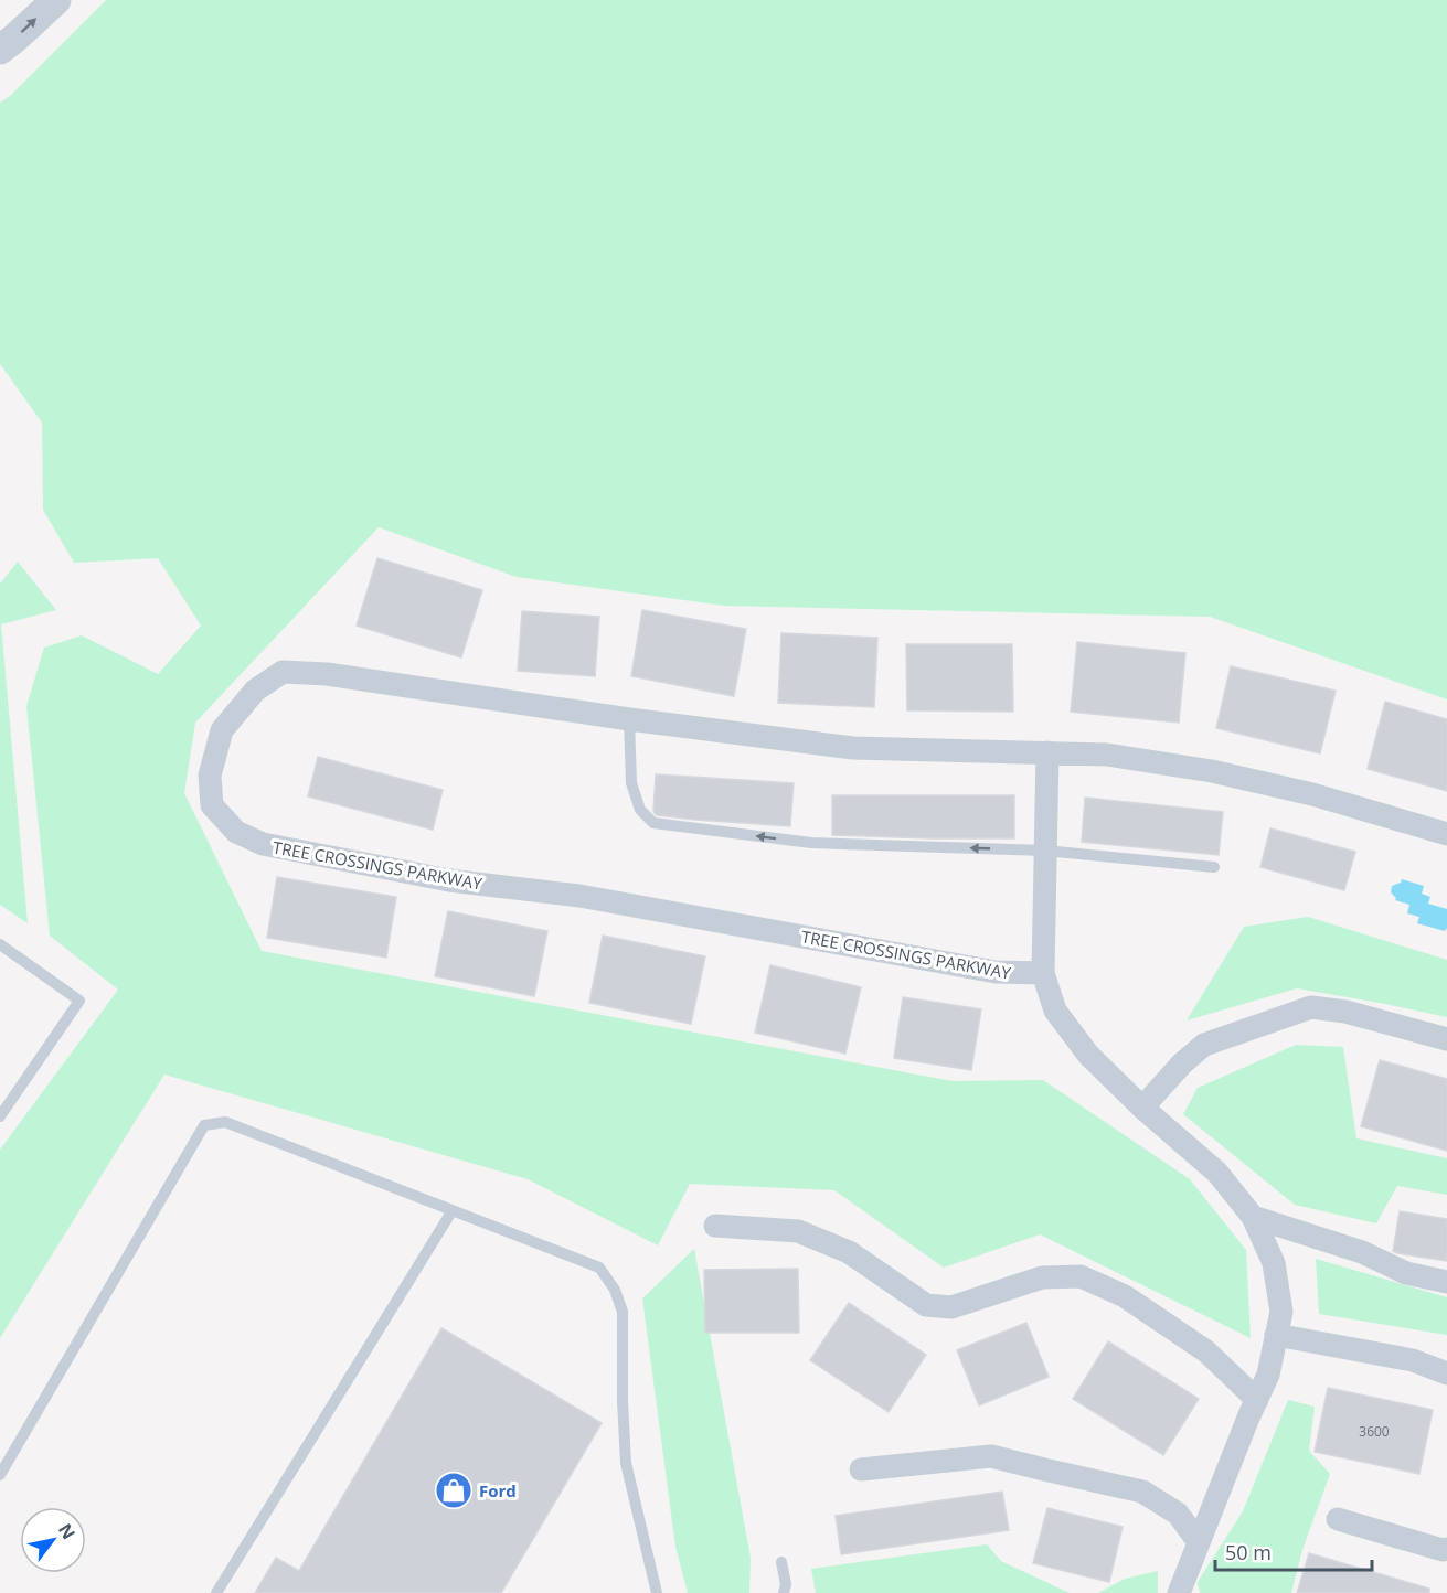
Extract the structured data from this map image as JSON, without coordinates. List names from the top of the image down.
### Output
{
  "streets": {
    "street": ["TREE CROSSINGS PARKWAY"]
  },
  "places": {
    "shop": ["Ford"]
  },
  "house_numbers": ["3600"],
  "scale_bar": "50 m",
  "north": "top right"
}
